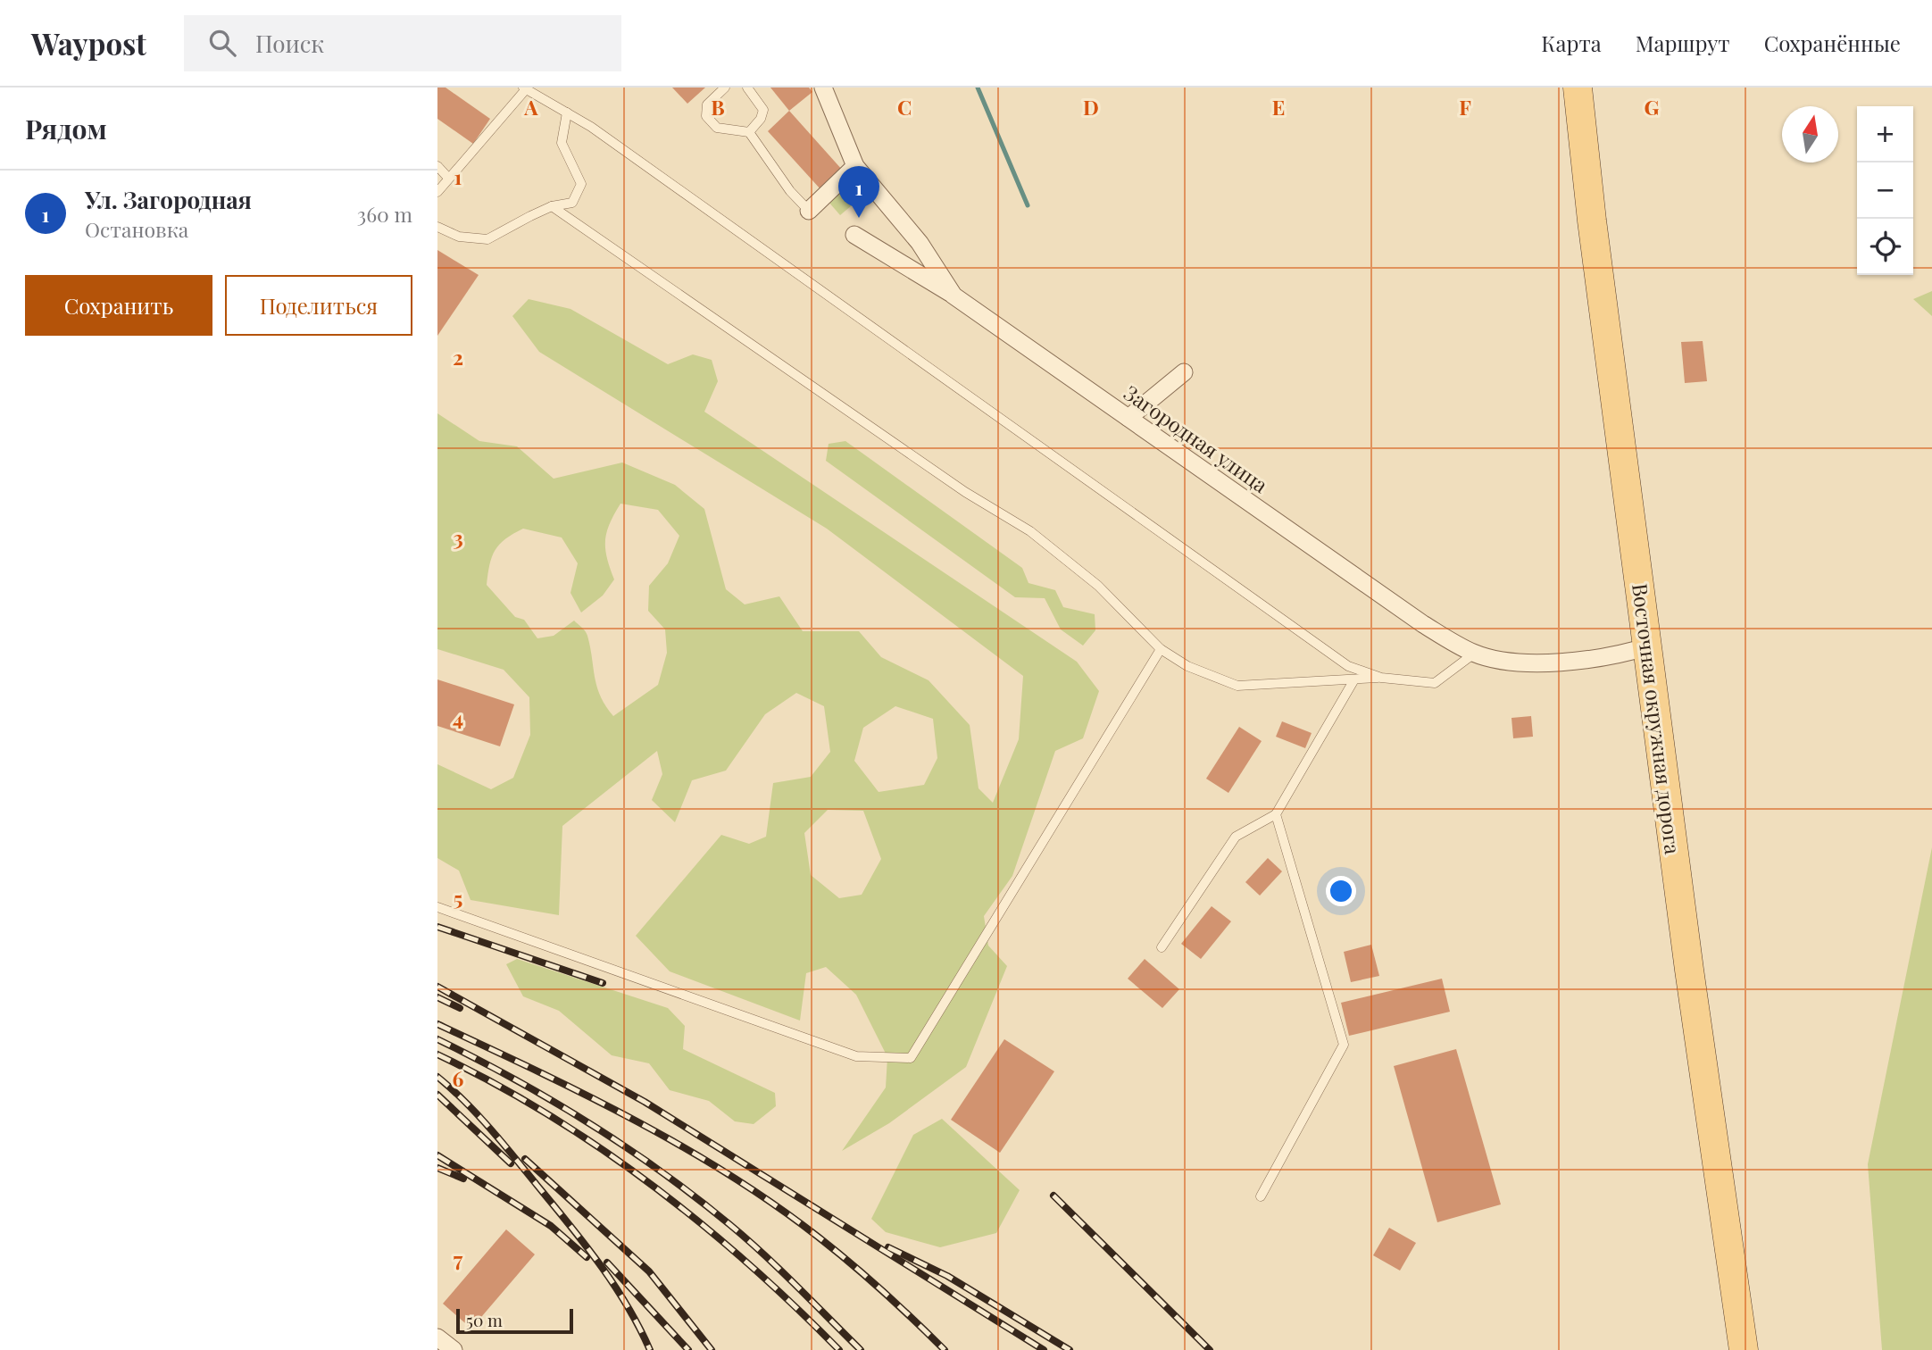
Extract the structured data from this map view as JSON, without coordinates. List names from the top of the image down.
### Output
{
  "streets": {
    "main road": ["Восточная окружная дорога"],
    "street": ["Загородная улица"]
  },
  "crossings": [
    ["Загородная улица", "Восточная окружная дорога"]
  ],
  "scale_bar": "50 m",
  "north": "top",
  "page": {
    "header": "Waypost",
    "search": "Поиск",
    "nav": ["Карта", "Маршрут", "Сохранённые"],
    "heading": "Рядом",
    "map_buttons": ["+", "−"],
    "pins": "1",
    "list": [
      {
        "mark": "1",
        "name": "Ул. Загородная",
        "note": "Остановка",
        "value": "360 m"
      }
    ],
    "buttons": ["Сохранить", "Поделиться"],
    "scale": "50 m"
  },
  "grid": {
    "columns": [
      "A",
      "B",
      "C",
      "D",
      "E",
      "F",
      "G"
    ],
    "rows": [
      "1",
      "2",
      "3",
      "4",
      "5",
      "6",
      "7"
    ]
  }
}
